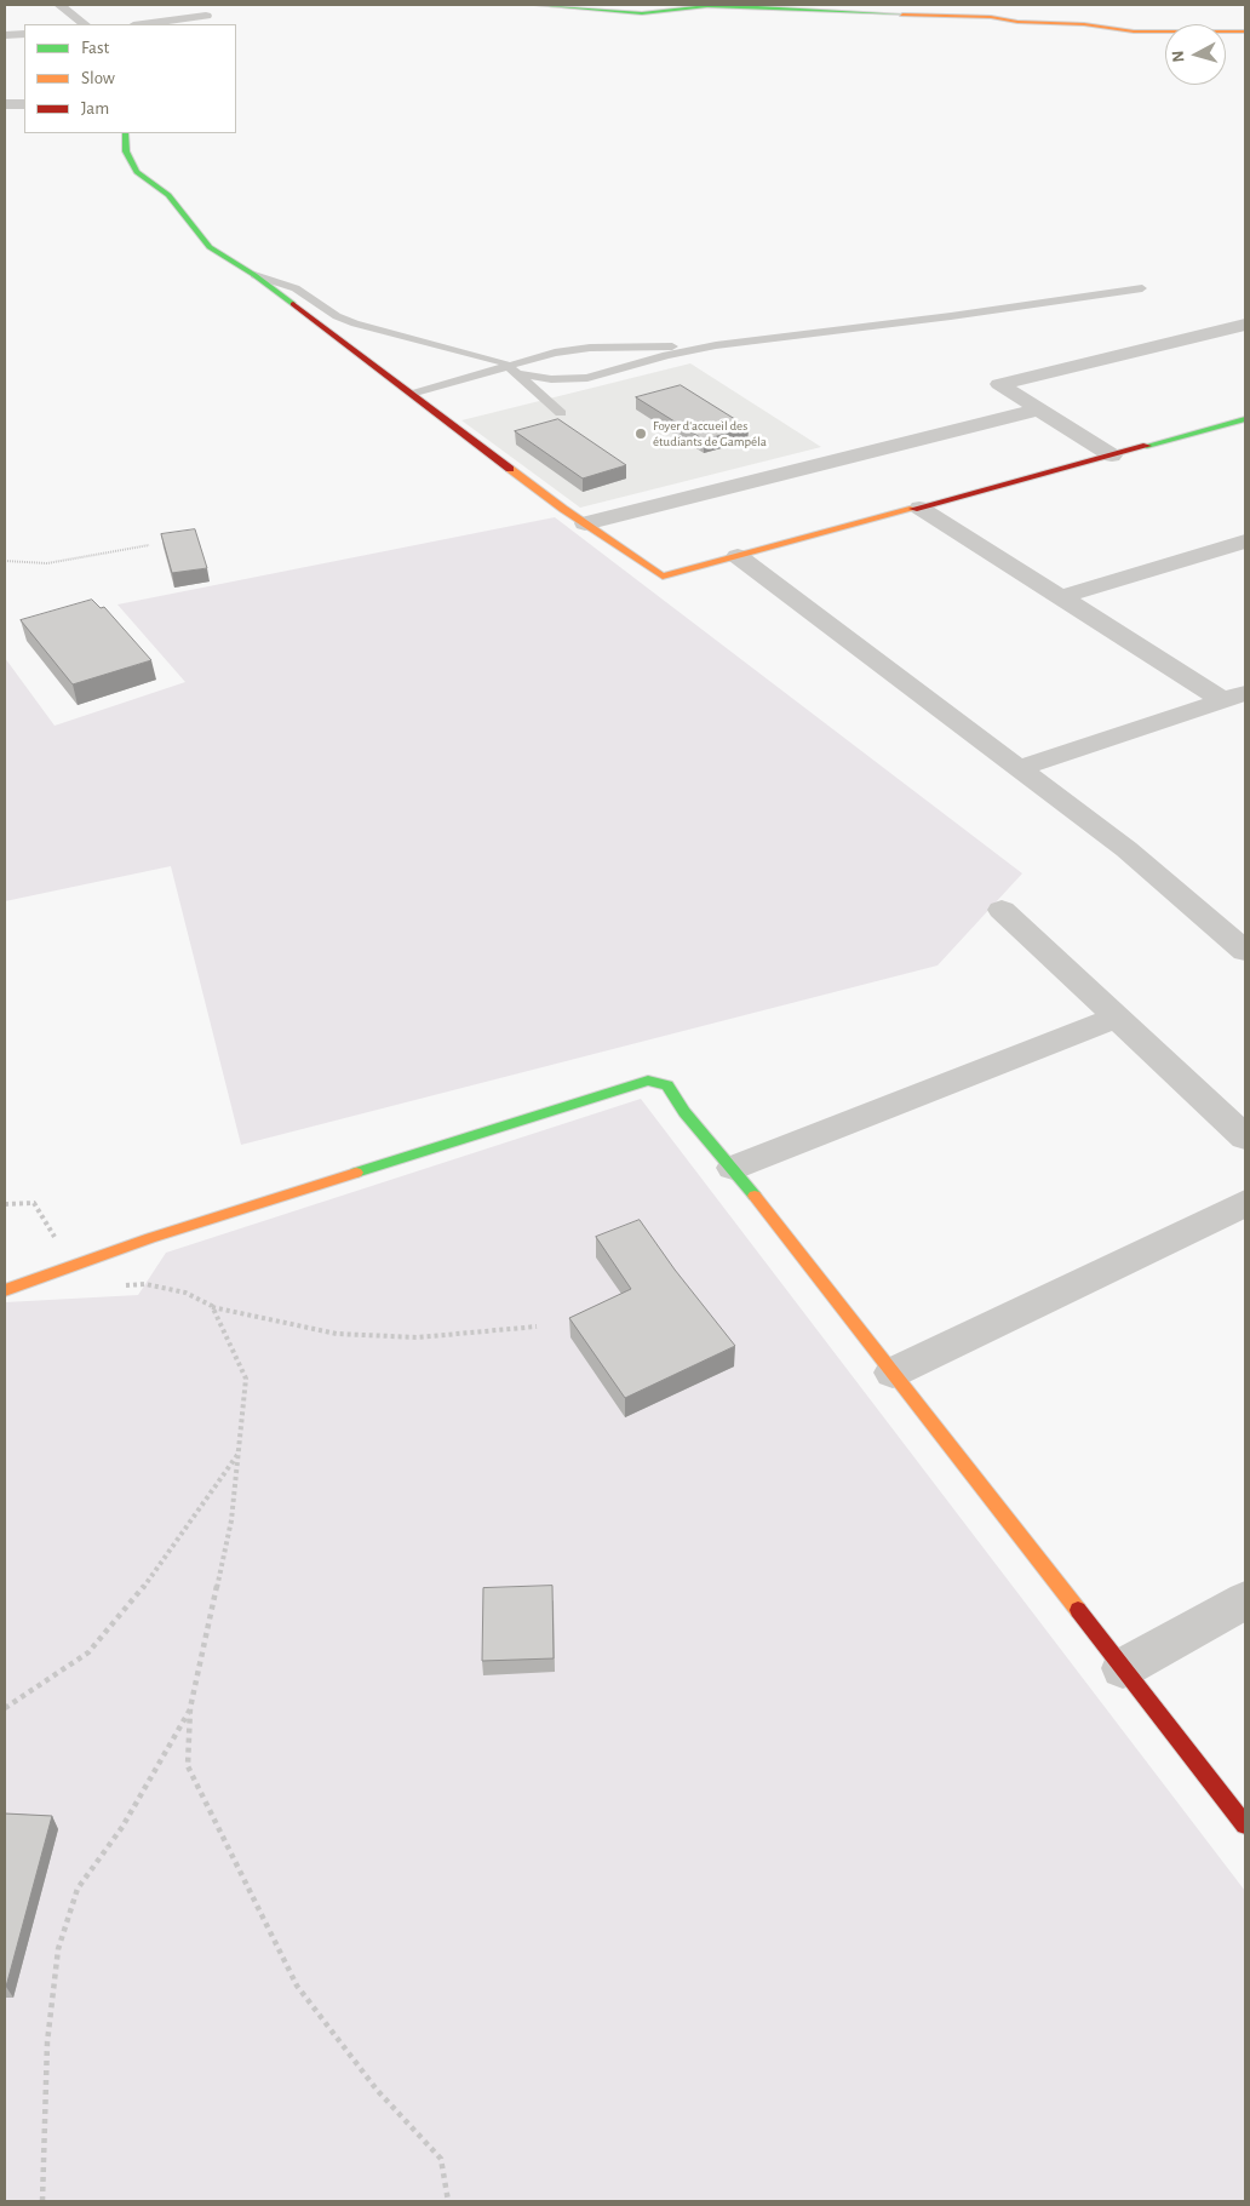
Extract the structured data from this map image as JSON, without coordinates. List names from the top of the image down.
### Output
{
  "places": ["Foyer d'accueil des étudiants de Gampéla"],
  "legend": ["Fast", "Slow", "Jam"],
  "north": "left"
}
